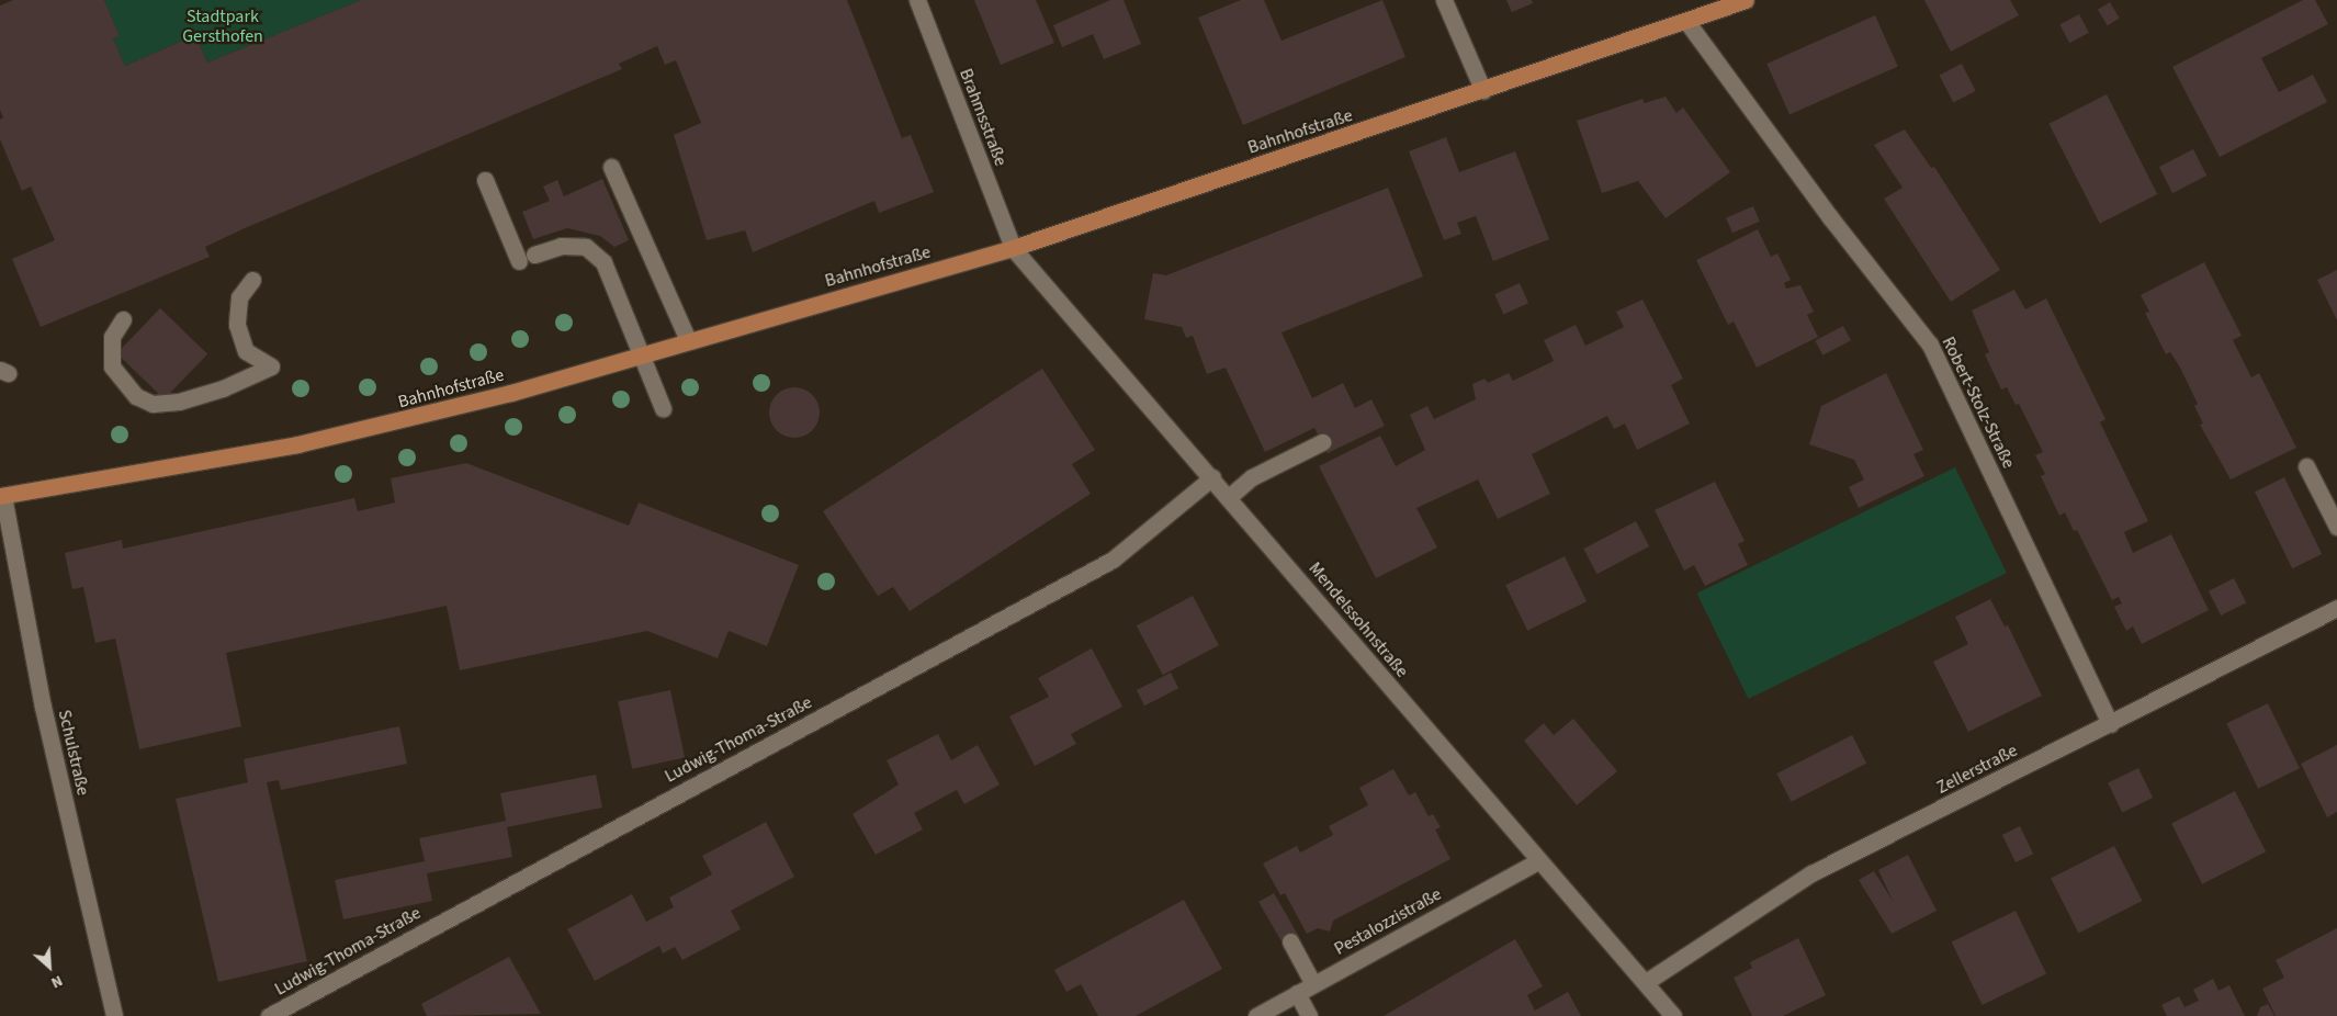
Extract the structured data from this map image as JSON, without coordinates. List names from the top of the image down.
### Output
{
  "streets": {
    "main road": ["Bahnhofstraße"],
    "street": [
      "Brahmsstraße",
      "Robert-Stolz-Straße",
      "Mendelssohnstraße",
      "Ludwig-Thoma-Straße",
      "Schulstraße",
      "Zellerstraße",
      "Pestalozzistraße"
    ]
  },
  "crossings": [
    ["Brahmsstraße", "Bahnhofstraße"],
    ["Brahmsstraße", "Mendelssohnstraße"],
    ["Bahnhofstraße", "Robert-Stolz-Straße"],
    ["Bahnhofstraße", "Mendelssohnstraße"],
    ["Bahnhofstraße", "Schulstraße"],
    ["Robert-Stolz-Straße", "Zellerstraße"],
    ["Mendelssohnstraße", "Ludwig-Thoma-Straße"],
    ["Mendelssohnstraße", "Zellerstraße"],
    ["Mendelssohnstraße", "Pestalozzistraße"]
  ],
  "parks": ["Stadtpark Gersthofen"],
  "north": "bottom right"
}
